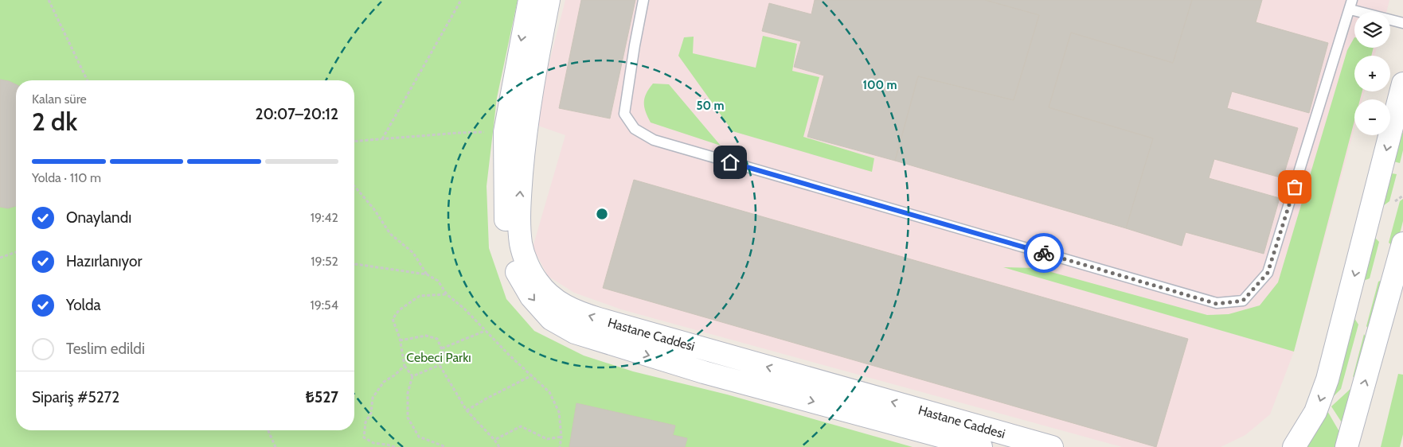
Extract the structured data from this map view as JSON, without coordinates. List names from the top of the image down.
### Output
{
  "streets": {
    "main road": ["Hastane Caddesi"]
  },
  "parks": ["Cebeci Parkı"],
  "page": {
    "map_buttons": ["+", "−"],
    "heading": ["2 dk", "Kalan süre", "20:07–20:12"],
    "panel": ["Sipariş #5272", "₺527"],
    "bar": "Yolda · 110 m",
    "list": [
      ["Onaylandı", "19:42"],
      ["Hazırlanıyor", "19:52"],
      ["Yolda", "19:54"],
      "Teslim edildi"
    ]
  },
  "rings": ["100 m", "50 m"]
}
